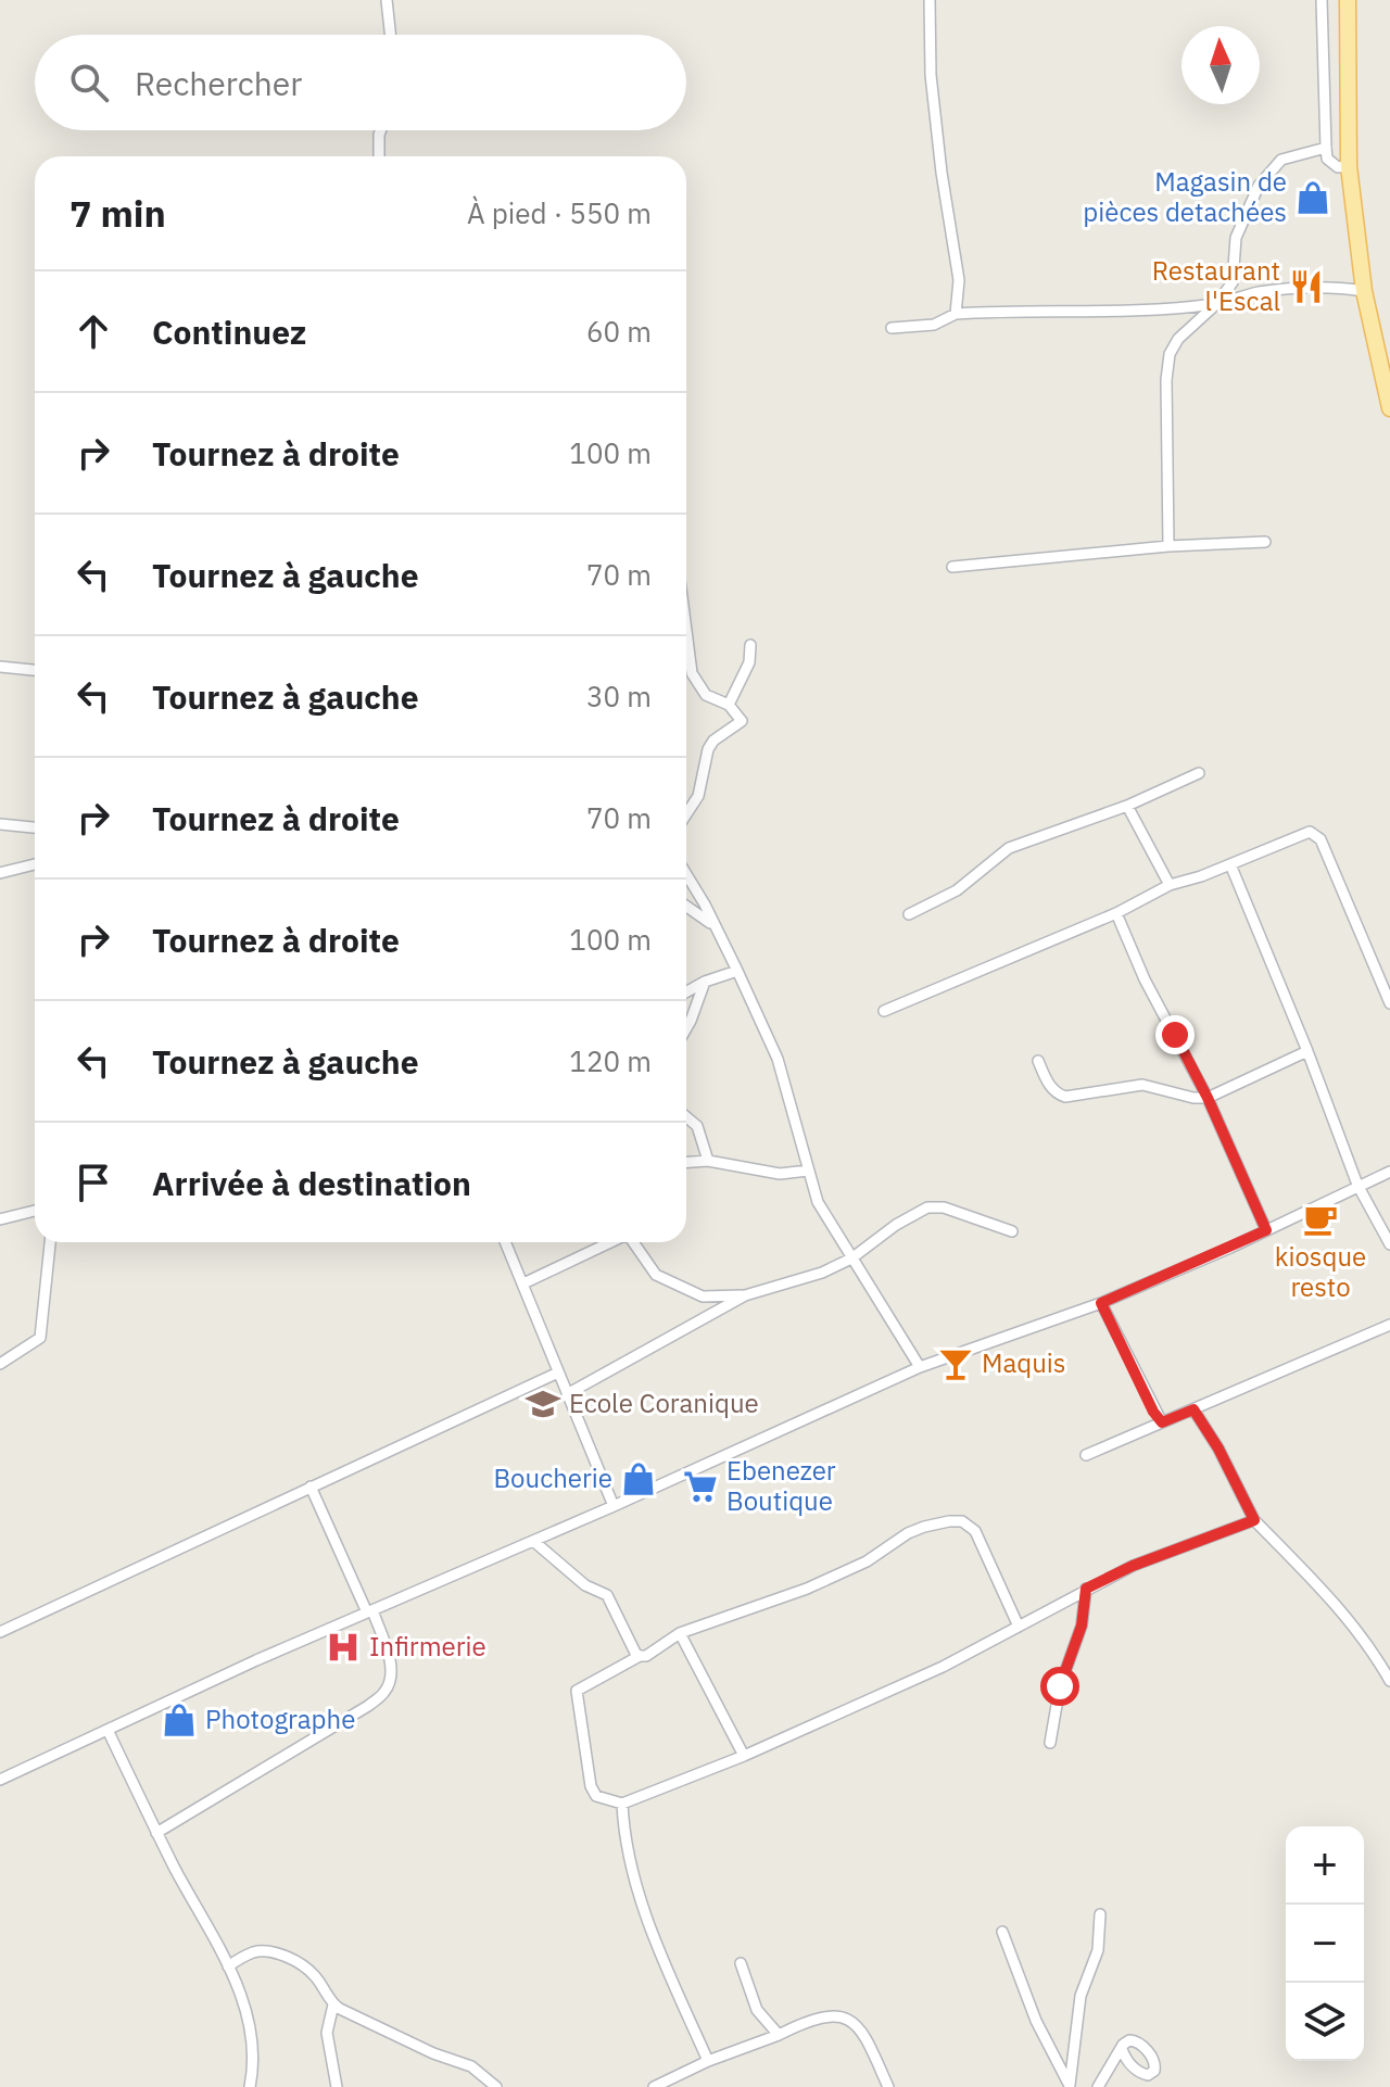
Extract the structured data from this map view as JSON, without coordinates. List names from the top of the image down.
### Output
{
  "places": {
    "shop": ["Magasin de pièces detachées", "Boucherie", "Photographe"],
    "restaurant": ["Restaurant l'Escal"],
    "cafe": ["kiosque resto"],
    "bar": ["Maquis"],
    "school or university": ["Ecole Coranique"],
    "supermarket": ["Ebenezer Boutique"],
    "hospital": ["Infirmerie"]
  },
  "north": "top",
  "page": {
    "search": "Rechercher",
    "heading": ["7 min", "À pied · 550 m"],
    "list": [
      ["Continuez", "60 m"],
      ["Tournez à droite", "100 m"],
      ["Tournez à gauche", "70 m"],
      ["Tournez à gauche", "30 m"],
      ["Tournez à droite", "70 m"],
      ["Tournez à droite", "100 m"],
      ["Tournez à gauche", "120 m"],
      "Arrivée à destination"
    ],
    "map_buttons": ["+", "−"]
  }
}
